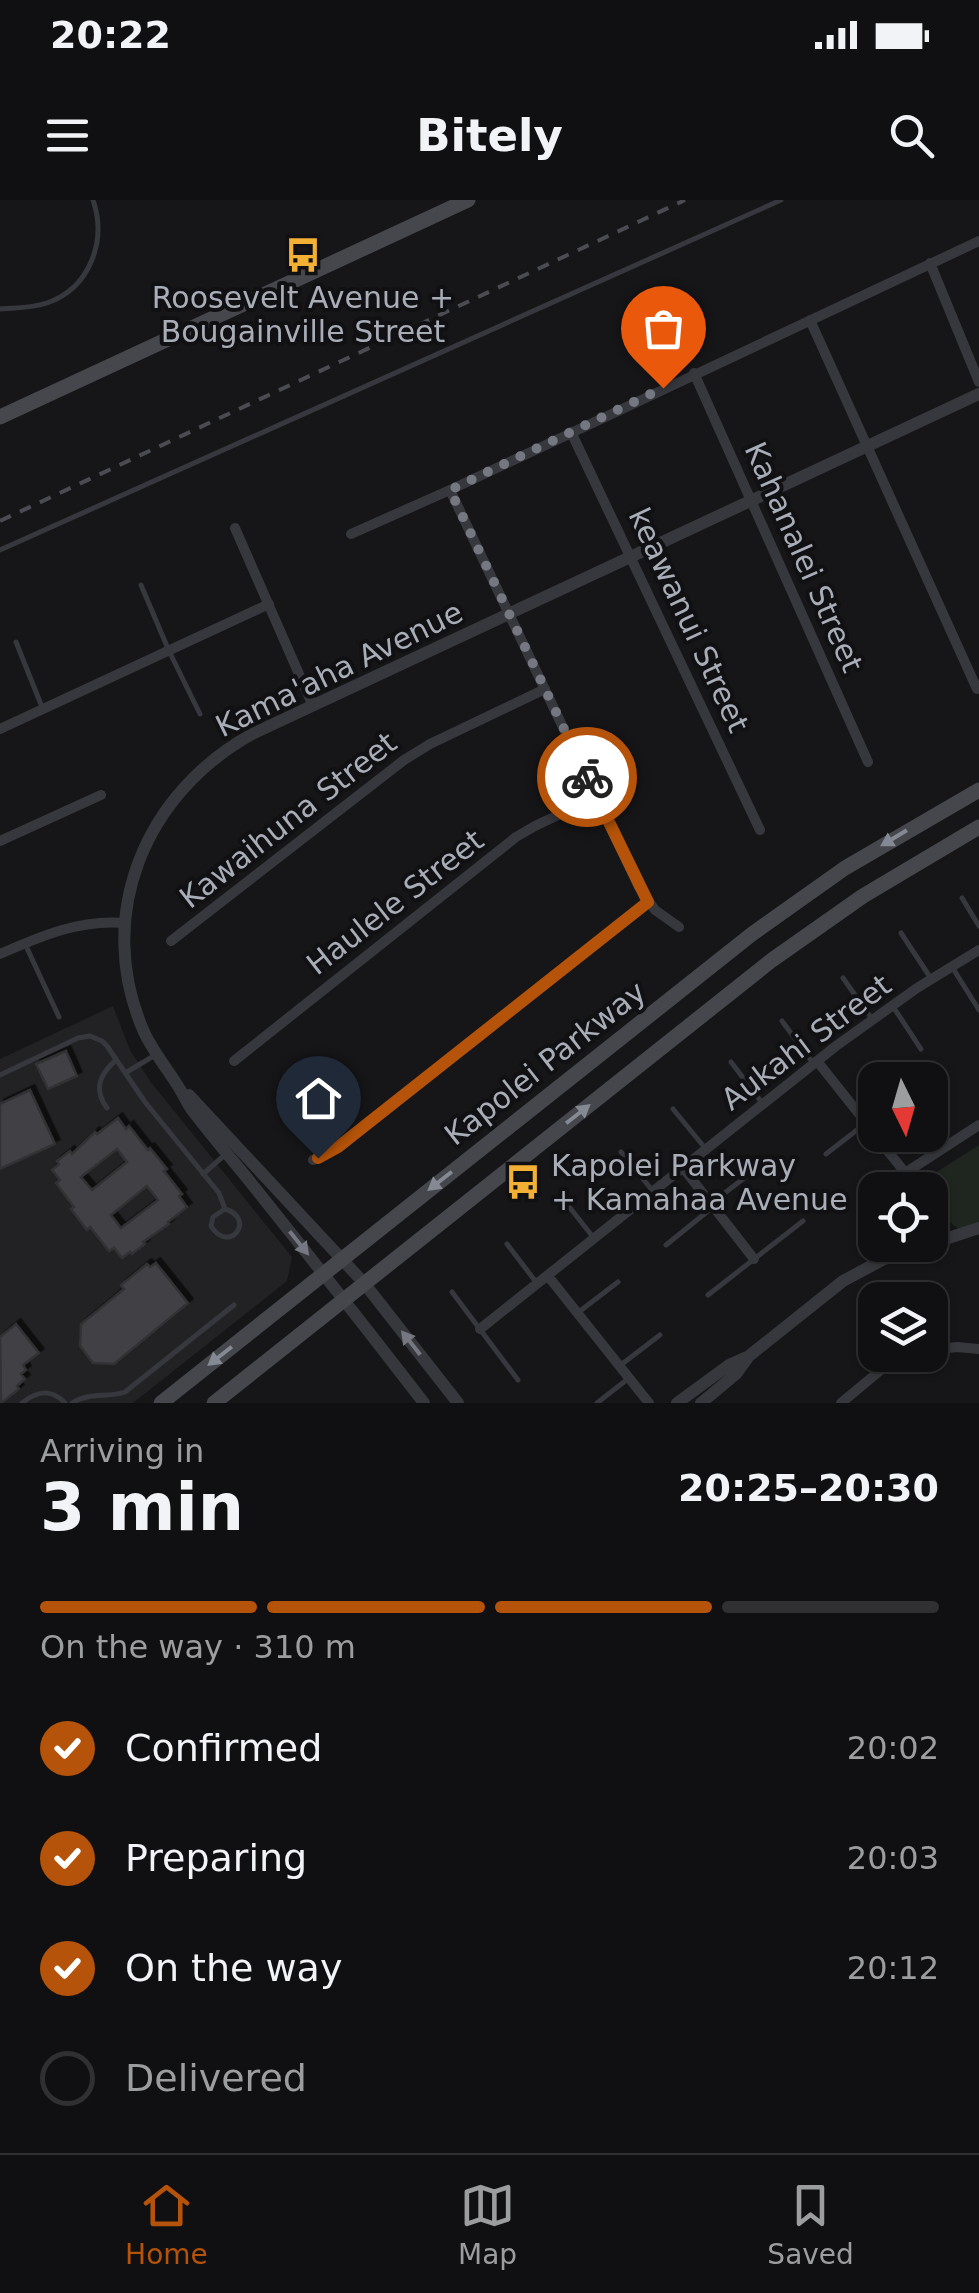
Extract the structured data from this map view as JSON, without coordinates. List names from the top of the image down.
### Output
{
  "streets": {
    "main road": ["Kapolei Parkway"],
    "street": [
      "Kahanalei Street",
      "keawanui Street",
      "Kama'aha Avenue",
      "Kawaihuna Street",
      "Haulele Street",
      "Aukahi Street"
    ]
  },
  "crossings": [
    ["Kahanalei Street", "Kama'aha Avenue"],
    ["keawanui Street", "Kama'aha Avenue"],
    ["Kama'aha Avenue", "Kapolei Parkway"]
  ],
  "places": {
    "bus stop": ["Roosevelt Avenue + Bougainville Street", "Kapolei Parkway + Kamahaa Avenue"]
  },
  "north": "bottom",
  "page": {
    "status": "20:22",
    "header": "Bitely",
    "heading": ["3 min", "Arriving in", "20:25–20:30"],
    "bar": "On the way · 310 m",
    "list": [
      ["Confirmed", "20:02"],
      ["Preparing", "20:03"],
      ["On the way", "20:12"],
      "Delivered"
    ],
    "tabs": ["Home", "Map", "Saved"]
  }
}
